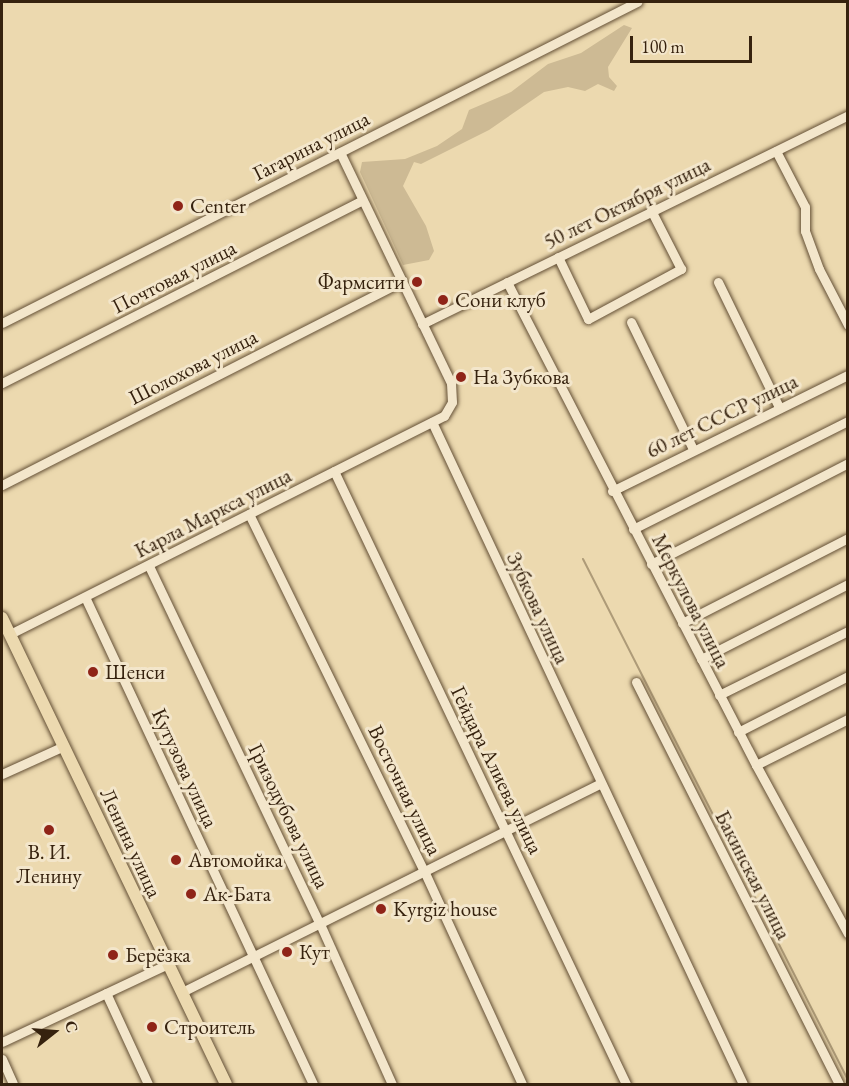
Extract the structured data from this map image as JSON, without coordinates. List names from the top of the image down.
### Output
{
  "streets": {
    "main road": ["Ленина улица"],
    "street": [
      "Гагарина улица",
      "50 лет Октября улица",
      "Почтовая улица",
      "Шолохова улица",
      "60 лет СССР улица",
      "Карла Маркса улица",
      "Меркулова улица",
      "Зубкова улица",
      "Кутузова улица",
      "Гейдара Алиева улица",
      "Восточная улица",
      "Гризодубова улица",
      "Бакинская улица"
    ]
  },
  "crossings": [
    ["50 лет Октября улица", "Меркулова улица"],
    ["60 лет СССР улица", "Меркулова улица"],
    ["Карла Маркса улица", "Зубкова улица"],
    ["Карла Маркса улица", "Кутузова улица"],
    ["Карла Маркса улица", "Гейдара Алиева улица"],
    ["Карла Маркса улица", "Восточная улица"],
    ["Карла Маркса улица", "Гризодубова улица"],
    ["Карла Маркса улица", "Ленина улица"]
  ],
  "places": [
    "Center",
    "Фармсити",
    "Сони клуб",
    "На Зубкова",
    "Шенси",
    "В. И. Ленину",
    "Автомойка",
    "Ак-Бата",
    "Kyrgiz house",
    "Кут",
    "Берёзка",
    "Строитель"
  ],
  "scale_bar": "100 m",
  "north": "right"
}
